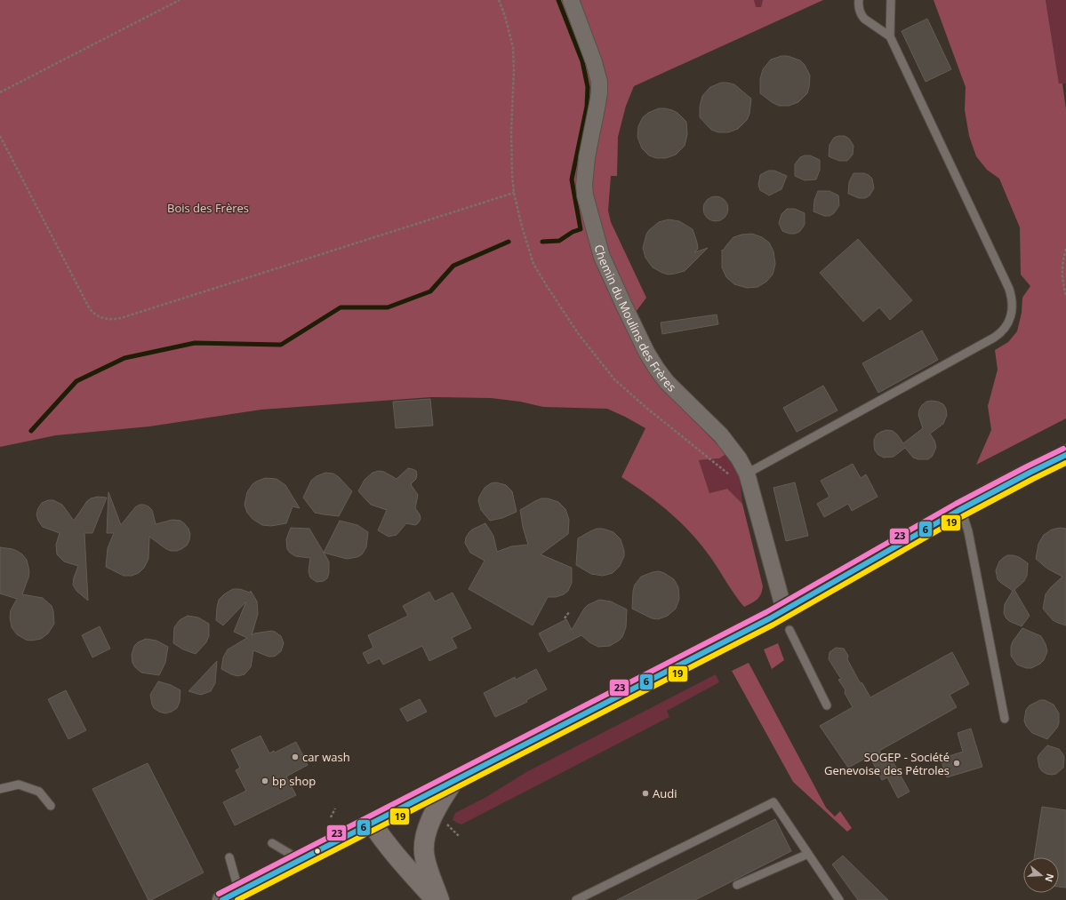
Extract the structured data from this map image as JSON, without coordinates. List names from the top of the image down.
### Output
{
  "streets": {
    "street": ["Chemin du Moulins des Frères"]
  },
  "parks": ["Bois des Frères"],
  "places": [
    "car wash",
    "SOGEP - Société Genevoise des Pétroles",
    "bp shop",
    "Audi"
  ],
  "lines": ["transit line 23", "transit line 6", "transit line 19"],
  "north": "right"
}
